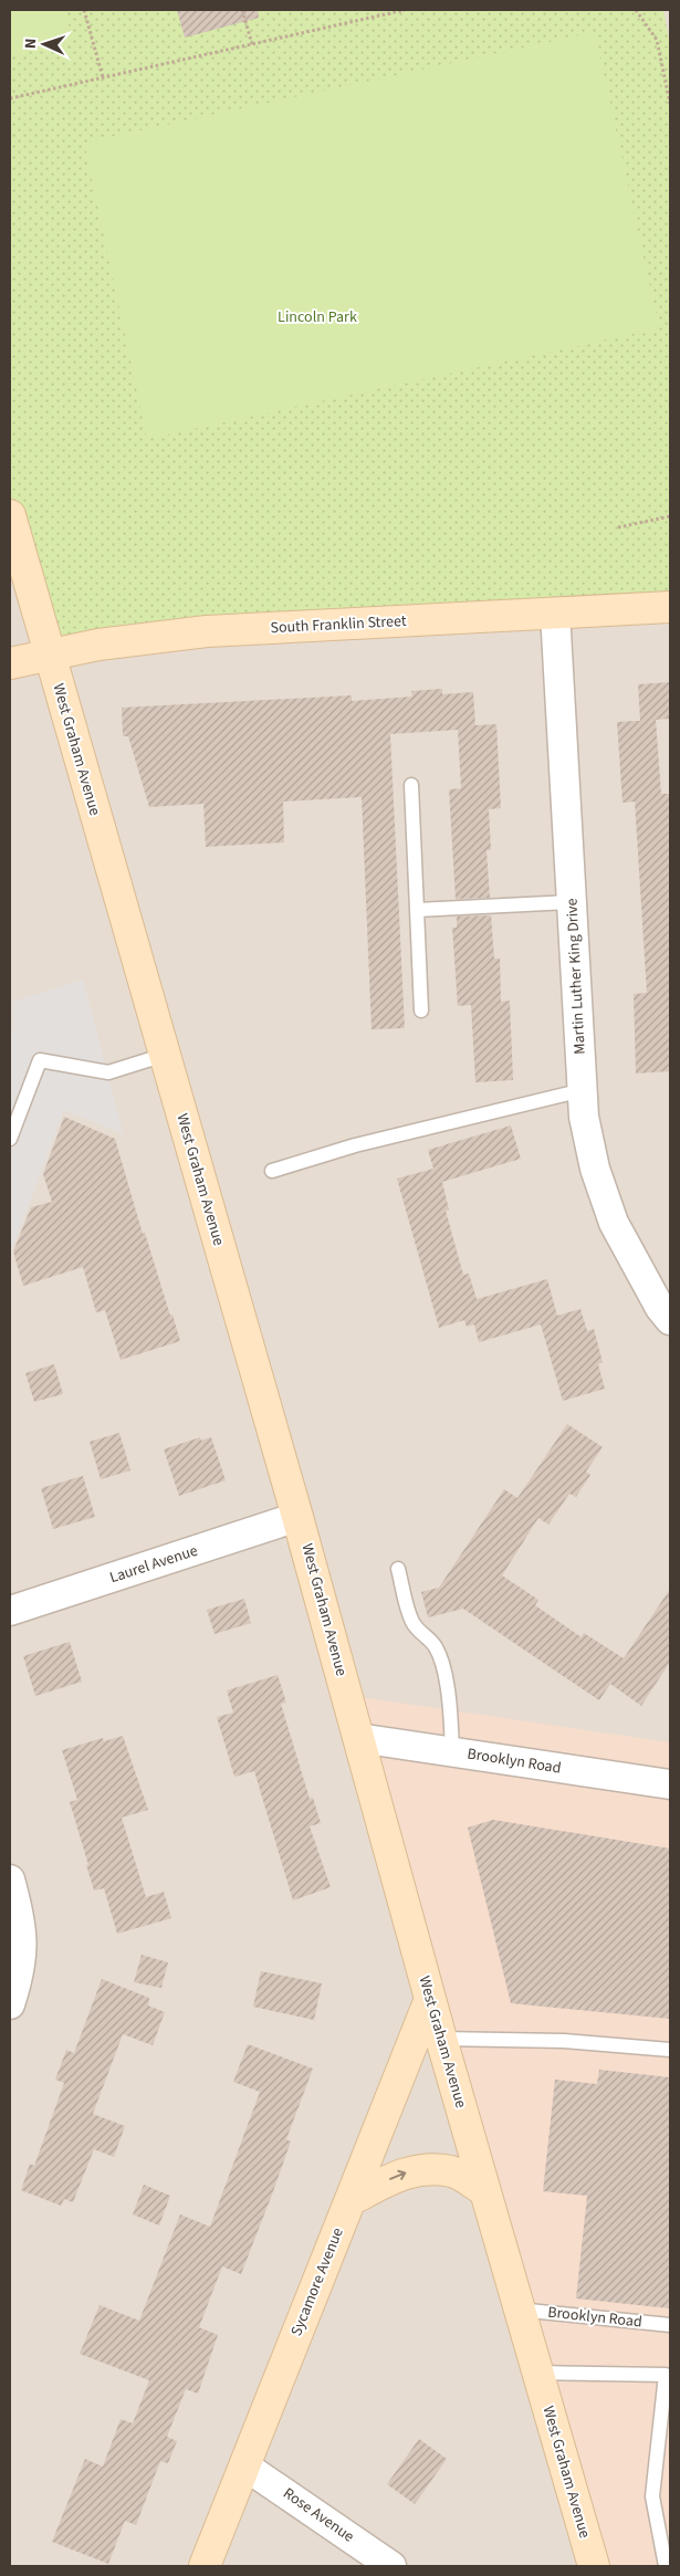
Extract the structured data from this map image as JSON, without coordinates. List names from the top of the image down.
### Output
{
  "streets": {
    "street": [
      "South Franklin Street",
      "West Graham Avenue",
      "Martin Luther King Drive",
      "Laurel Avenue",
      "Brooklyn Road",
      "Sycamore Avenue",
      "Rose Avenue"
    ]
  },
  "crossings": [
    ["South Franklin Street", "West Graham Avenue"],
    ["South Franklin Street", "Martin Luther King Drive"],
    ["West Graham Avenue", "Laurel Avenue"],
    ["West Graham Avenue", "Brooklyn Road"],
    ["West Graham Avenue", "Sycamore Avenue"],
    ["Sycamore Avenue", "Rose Avenue"]
  ],
  "parks": ["Lincoln Park"],
  "north": "left"
}
